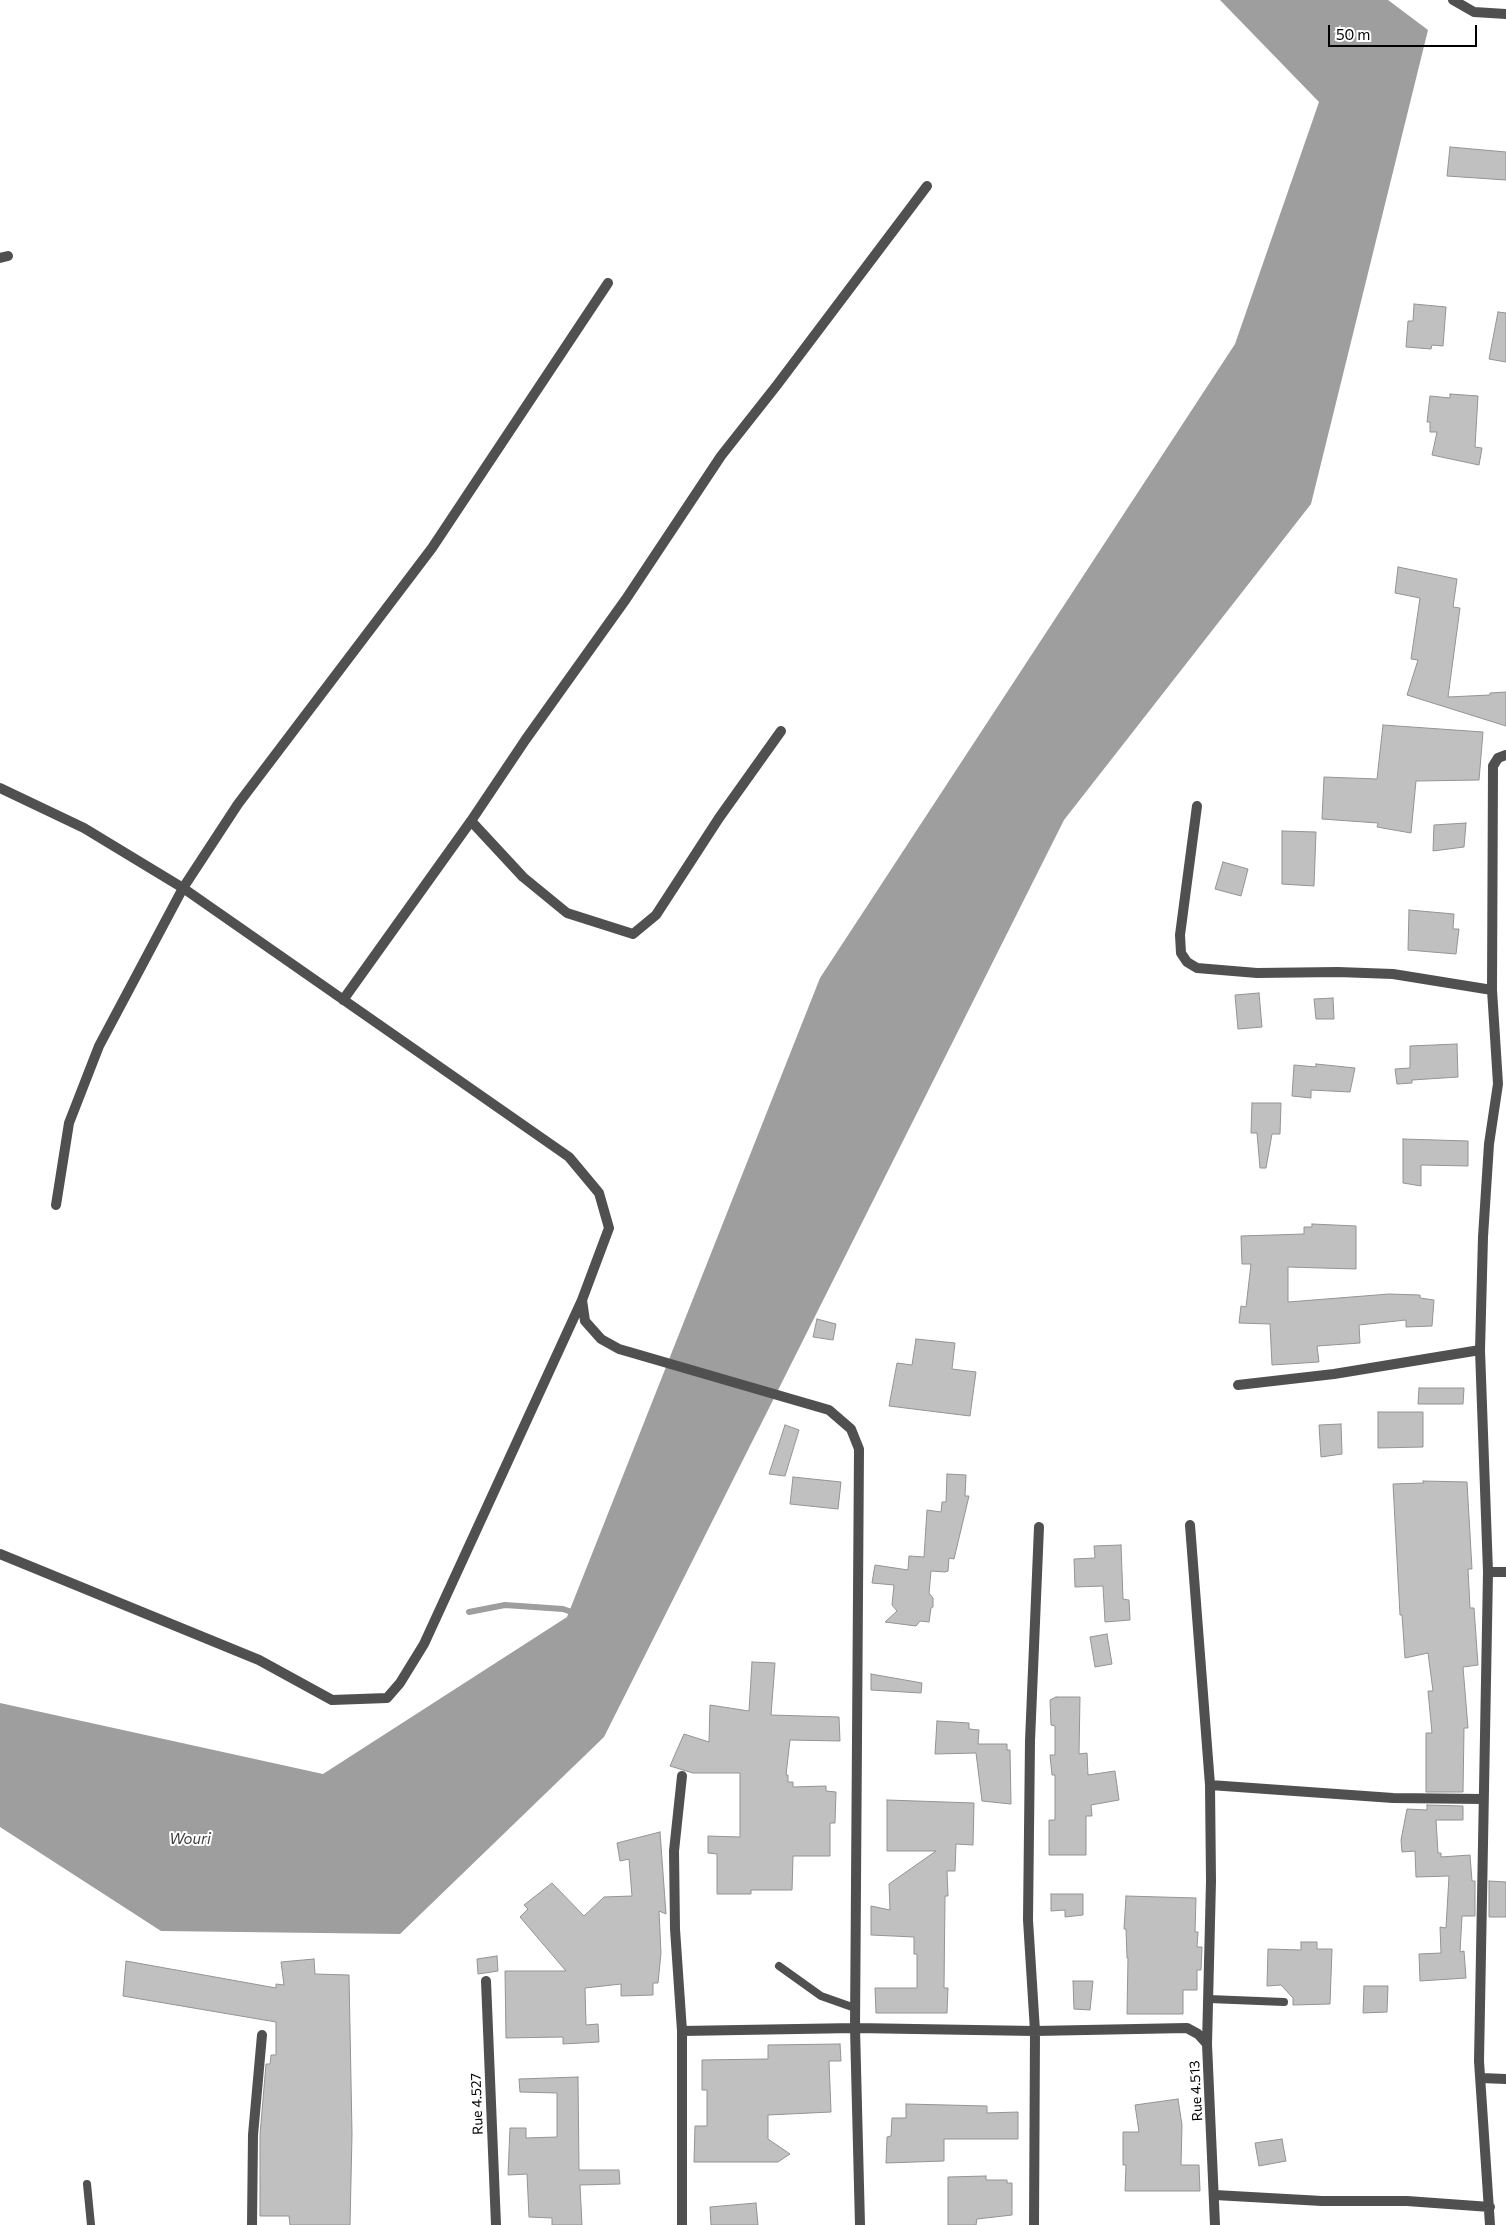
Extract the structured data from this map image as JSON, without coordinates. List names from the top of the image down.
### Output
{
  "streets": {
    "street": ["Rue 4.513", "Rue 4.527"]
  },
  "water": ["Wouri"],
  "scale_bar": "50 m"
}
